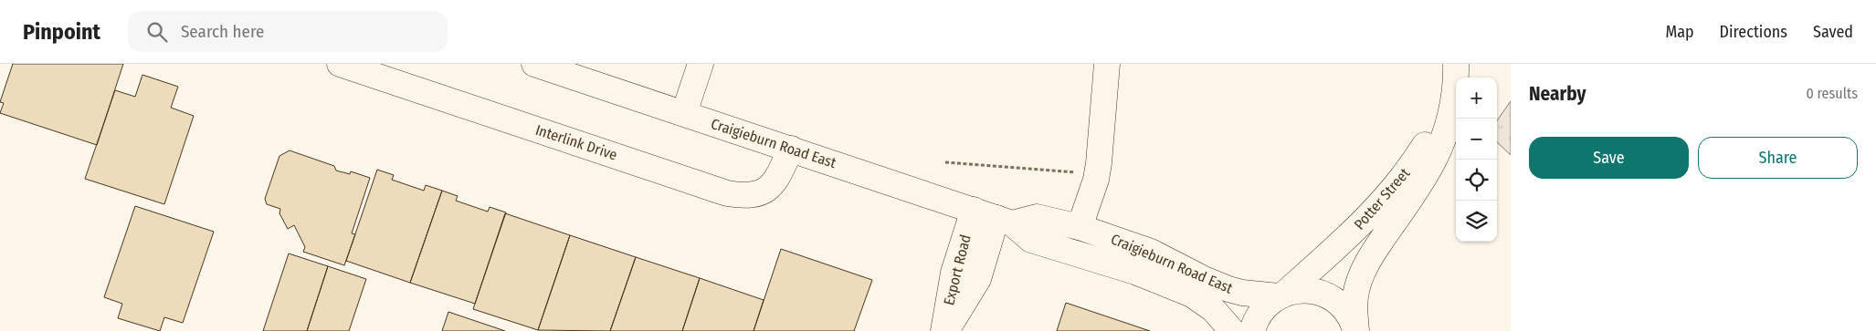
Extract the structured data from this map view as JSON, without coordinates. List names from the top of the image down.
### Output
{
  "streets": {
    "main road": [
      "Interlink Drive",
      "Craigieburn Road East",
      "Potter Street",
      "Export Road"
    ]
  },
  "crossings": [
    ["Interlink Drive", "Craigieburn Road East"],
    ["Craigieburn Road East", "Potter Street"],
    ["Craigieburn Road East", "Export Road"]
  ],
  "page": {
    "header": "Pinpoint",
    "search": "Search here",
    "nav": ["Map", "Directions", "Saved"],
    "heading": ["Nearby", "0 results"],
    "map_buttons": ["+", "−"],
    "buttons": ["Save", "Share"]
  }
}
